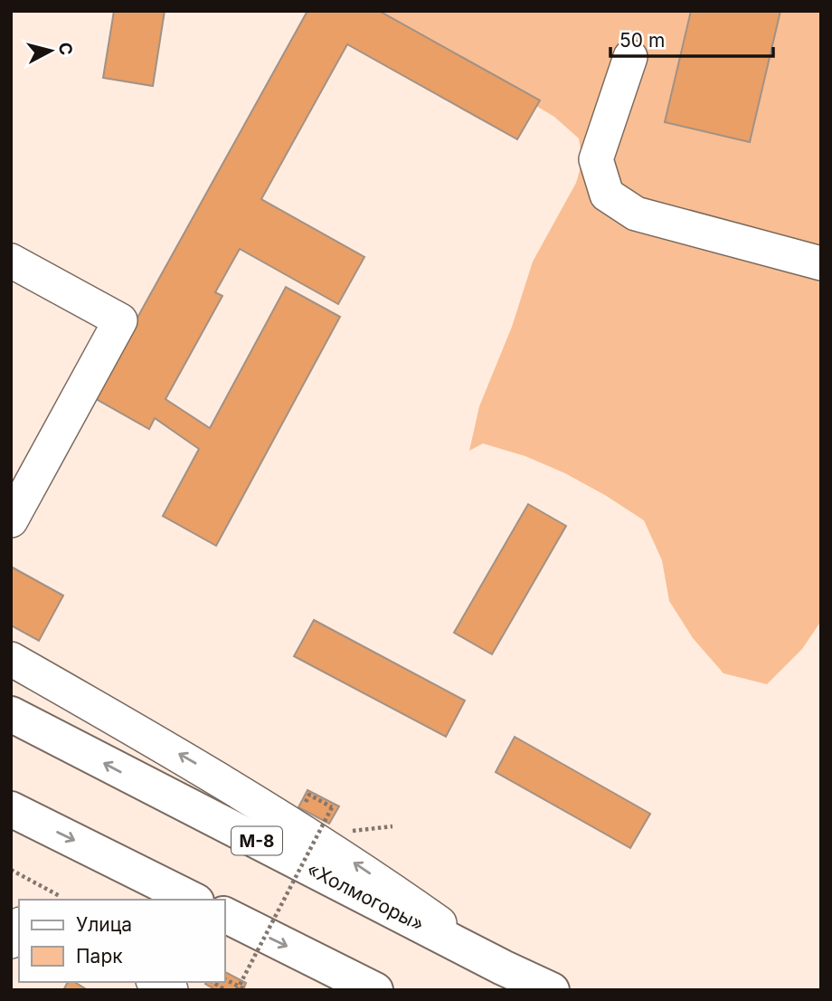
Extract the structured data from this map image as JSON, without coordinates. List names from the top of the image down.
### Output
{
  "streets": {
    "highway": ["М-8", "«Холмогоры»"]
  },
  "legend": ["Улица", "Парк"],
  "scale_bar": "50 m",
  "north": "right"
}
